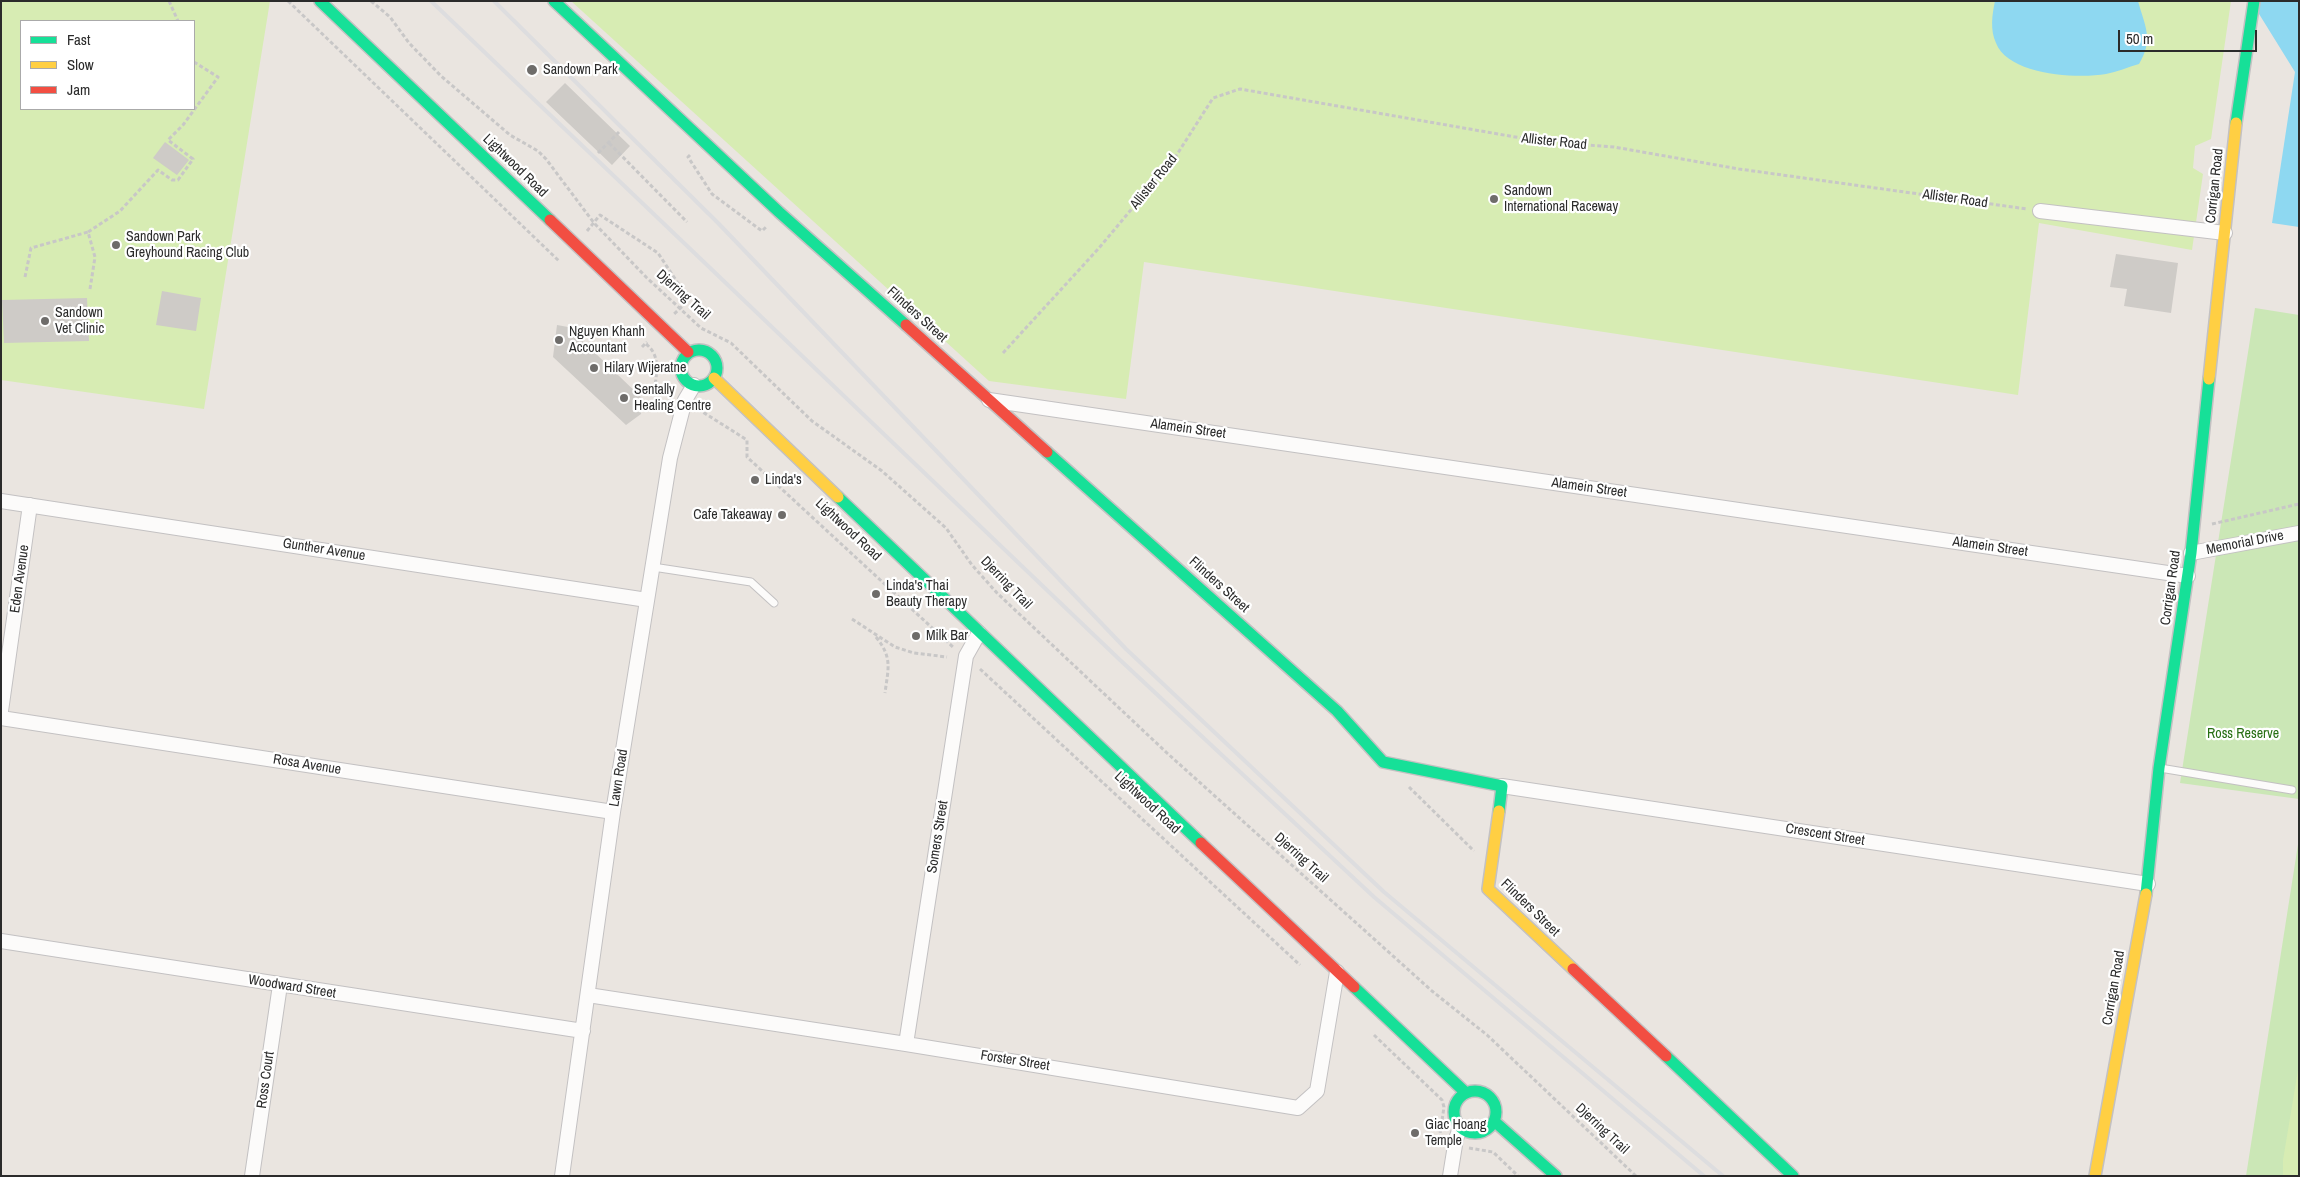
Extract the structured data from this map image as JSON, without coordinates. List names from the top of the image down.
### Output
{
  "streets": {
    "main road": ["Lightwood Road", "Corrigan Road", "Flinders Street"],
    "street": [
      "Alamein Street",
      "Memorial Drive",
      "Gunther Avenue",
      "Eden Avenue",
      "Rosa Avenue",
      "Lawn Road",
      "Crescent Street",
      "Somers Street",
      "Woodward Street",
      "Forster Street",
      "Ross Court"
    ],
    "path": ["Allister Road", "Djerring Trail"]
  },
  "crossings": [
    ["Lightwood Road", "Lawn Road"],
    ["Lightwood Road", "Somers Street"],
    ["Lightwood Road", "Forster Street"],
    ["Corrigan Road", "Alamein Street"],
    ["Corrigan Road", "Memorial Drive"],
    ["Corrigan Road", "Crescent Street"],
    ["Flinders Street", "Alamein Street"],
    ["Flinders Street", "Crescent Street"],
    ["Gunther Avenue", "Eden Avenue"],
    ["Gunther Avenue", "Lawn Road"],
    ["Rosa Avenue", "Lawn Road"],
    ["Lawn Road", "Woodward Street"],
    ["Lawn Road", "Forster Street"],
    ["Somers Street", "Forster Street"],
    ["Woodward Street", "Ross Court"]
  ],
  "parks": ["Ross Reserve"],
  "places": [
    "Sandown Park",
    "Sandown International Raceway",
    "Sandown Park Greyhound Racing Club",
    "Sandown Vet Clinic",
    "Nguyen Khanh Accountant",
    "Hilary Wijeratne",
    "Sentally Healing Centre",
    "Linda's",
    "Cafe Takeaway",
    "Linda's Thai Beauty Therapy",
    "Milk Bar",
    "Giac Hoang Temple"
  ],
  "legend": ["Fast", "Slow", "Jam"],
  "scale_bar": "50 m"
}
